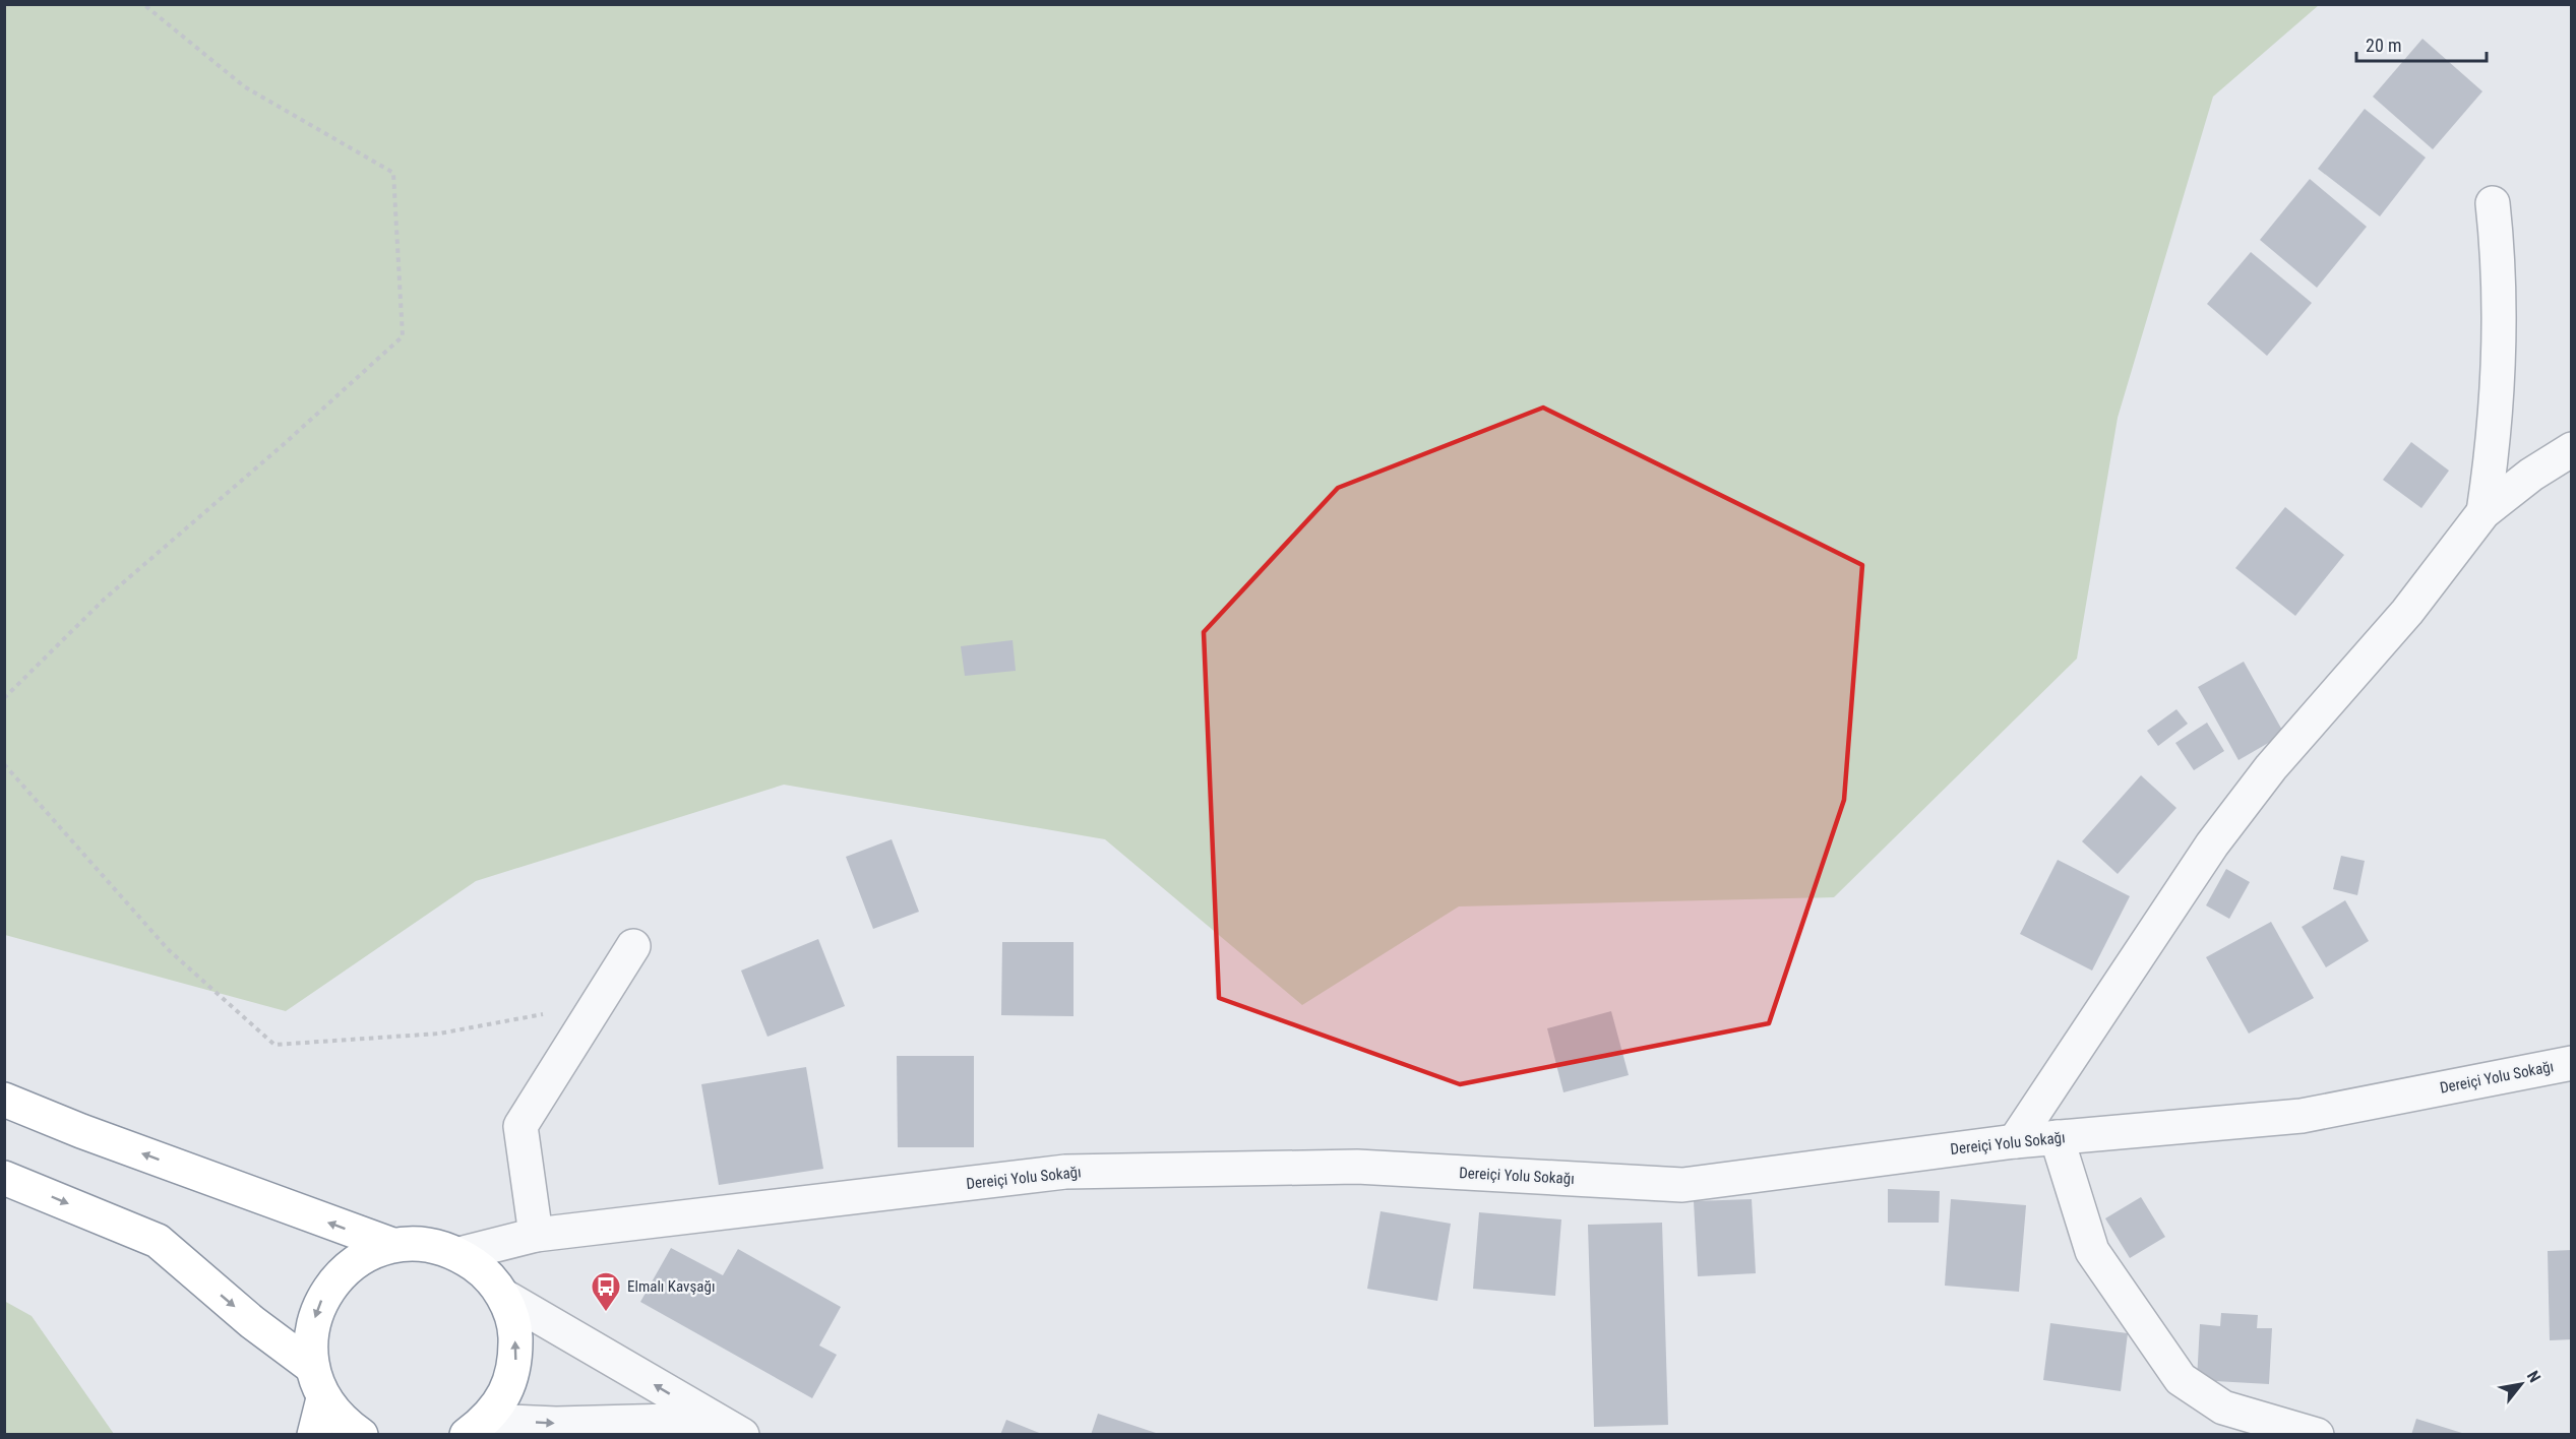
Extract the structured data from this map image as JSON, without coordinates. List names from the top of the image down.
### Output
{
  "streets": {
    "street": ["Dereiçi Yolu Sokağı"]
  },
  "places": {
    "bus stop": ["Elmalı Kavşağı"]
  },
  "scale_bar": "20 m",
  "north": "top right"
}
